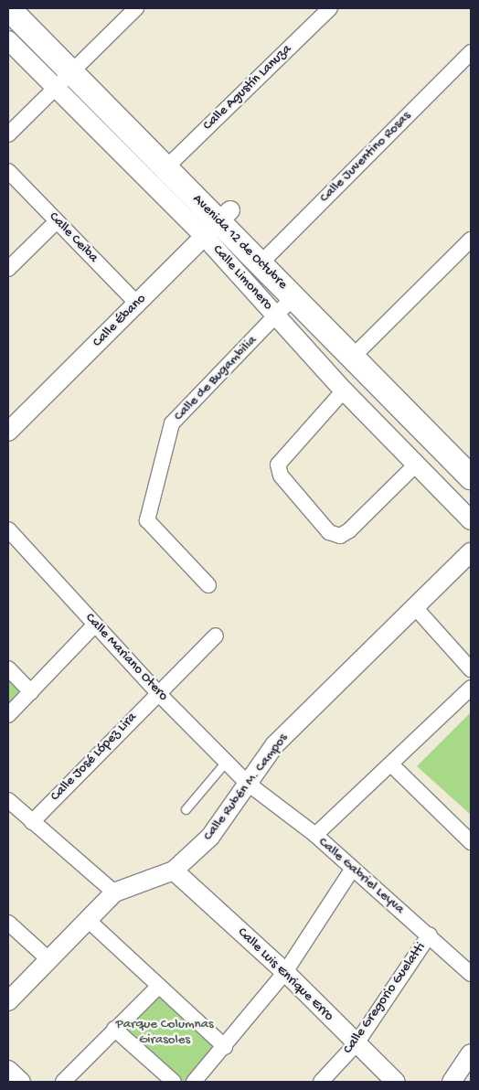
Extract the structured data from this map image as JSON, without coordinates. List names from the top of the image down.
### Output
{
  "streets": {
    "main road": ["Avenida 12 de Octubre"],
    "street": [
      "Calle Agustín Lanuza",
      "Calle Juventino Rosas",
      "Calle Ceiba",
      "Calle Limonero",
      "Calle Ébano",
      "Calle de Bugambilia",
      "Calle Mariano Otero",
      "Calle José López Lira",
      "Calle Rubén M. Campos",
      "Calle Gabriel Leyva",
      "Calle Luis Enrique Erro",
      "Calle Gregorio Guelatti"
    ]
  },
  "crossings": [
    ["Calle Agustín Lanuza", "Avenida 12 de Octubre"],
    ["Calle Juventino Rosas", "Avenida 12 de Octubre"],
    ["Calle Ceiba", "Calle Ébano"],
    ["Avenida 12 de Octubre", "Calle Limonero"],
    ["Avenida 12 de Octubre", "Calle Ébano"],
    ["Calle Limonero", "Calle Ébano"],
    ["Calle Limonero", "Calle de Bugambilia"],
    ["Calle Mariano Otero", "Calle José López Lira"],
    ["Calle Mariano Otero", "Calle Rubén M. Campos"],
    ["Calle Mariano Otero", "Calle Gabriel Leyva"],
    ["Calle Rubén M. Campos", "Calle Gabriel Leyva"],
    ["Calle Rubén M. Campos", "Calle Luis Enrique Erro"],
    ["Calle Gabriel Leyva", "Calle Gregorio Guelatti"],
    ["Calle Luis Enrique Erro", "Calle Gregorio Guelatti"]
  ],
  "parks": ["Parque Columnas Girasoles"]
}
